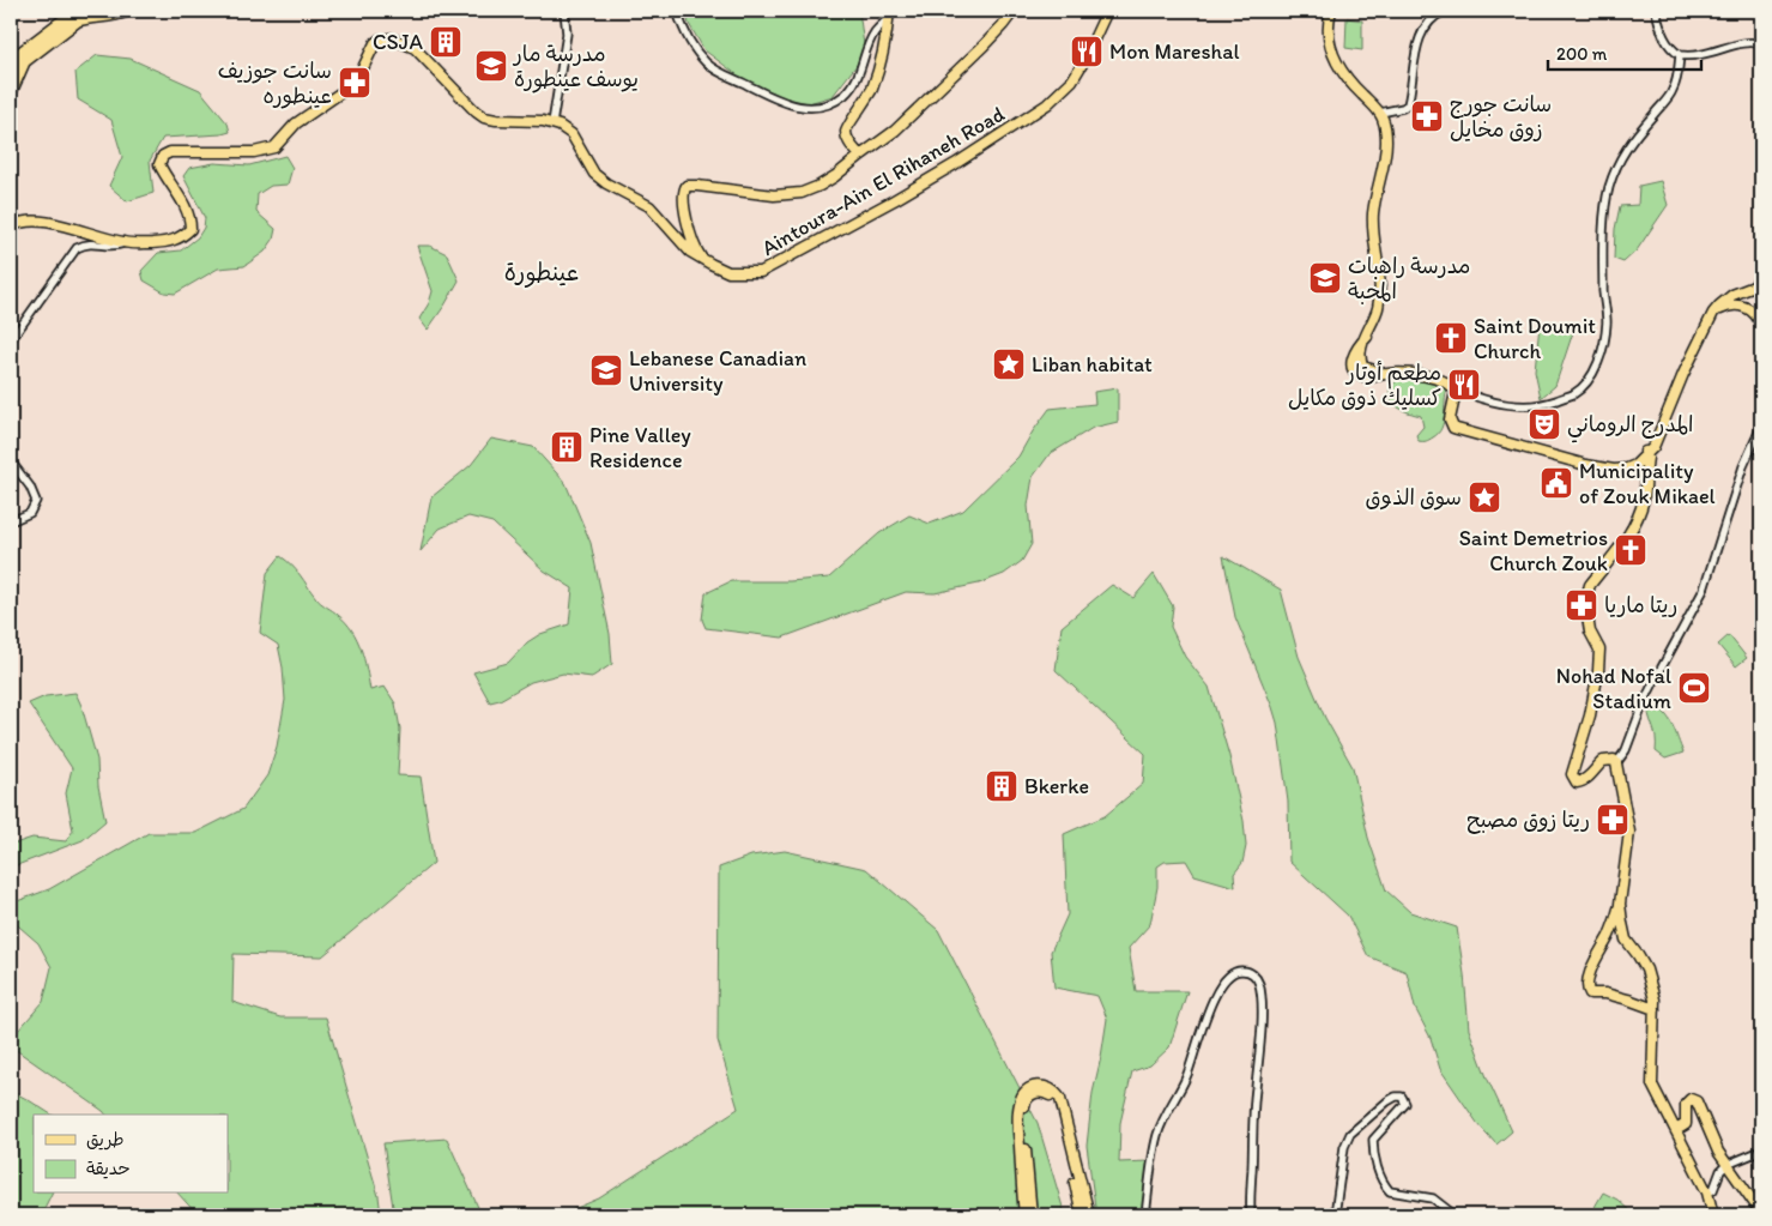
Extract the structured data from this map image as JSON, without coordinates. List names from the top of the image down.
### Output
{
  "streets": {
    "main road": ["Aintoura-Ain El Rihaneh Road"]
  },
  "districts": ["عينطورة"],
  "places": {
    "building": ["CSJA", "Pine Valley Residence", "Bkerke"],
    "restaurant": ["Mon Mareshal", "مطعم أوتار كسليك ذوق مكايل"],
    "school or university": ["مدرسة مار يوسف عينطورة", "مدرسة راهبات المحبة", "Lebanese Canadian University"],
    "pharmacy": [
      "سانت جوزيف عينطوره",
      "سانت جورج زوق مخايل",
      "ريتا ماريا",
      "ريتا زوق مصبح"
    ],
    "church": ["Saint Doumit Church", "Saint Demetrios Church Zouk"],
    "place": ["Liban habitat", "سوق الذوق"],
    "theatre": ["المدرج الروماني"],
    "public building": ["Municipality of Zouk Mikael"],
    "sports": ["Nohad Nofal Stadium"]
  },
  "legend": ["طريق", "حديقة"],
  "scale_bar": "200 m"
}
